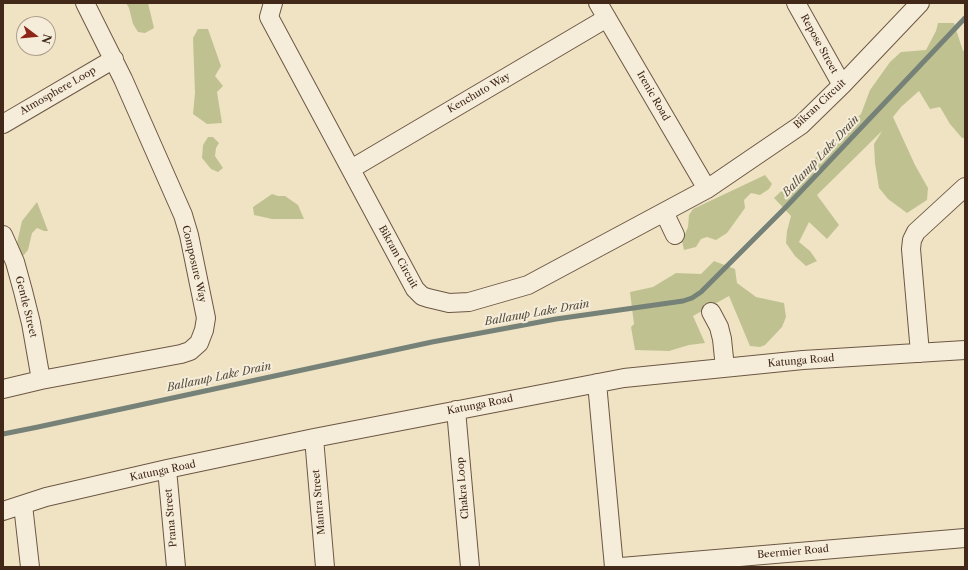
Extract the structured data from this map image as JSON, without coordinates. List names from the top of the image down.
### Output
{
  "streets": {
    "street": [
      "Repose Street",
      "Atmosphere Loop",
      "Kenchuto Way",
      "Irenic Road",
      "Bikran Circuit",
      "Bikram Circuit",
      "Composure Way",
      "Gentle Street",
      "Katunga Road",
      "Chakra Loop",
      "Mantra Street",
      "Prana Street",
      "Beermier Road"
    ]
  },
  "crossings": [
    ["Repose Street", "Bikran Circuit"],
    ["Atmosphere Loop", "Composure Way"],
    ["Kenchuto Way", "Irenic Road"],
    ["Kenchuto Way", "Bikram Circuit"],
    ["Irenic Road", "Bikran Circuit"],
    ["Irenic Road", "Bikram Circuit"],
    ["Bikran Circuit", "Bikram Circuit"],
    ["Composure Way", "Gentle Street"],
    ["Katunga Road", "Chakra Loop"],
    ["Katunga Road", "Mantra Street"],
    ["Katunga Road", "Prana Street"]
  ],
  "water": ["Ballanup Lake Drain"],
  "north": "right"
}
